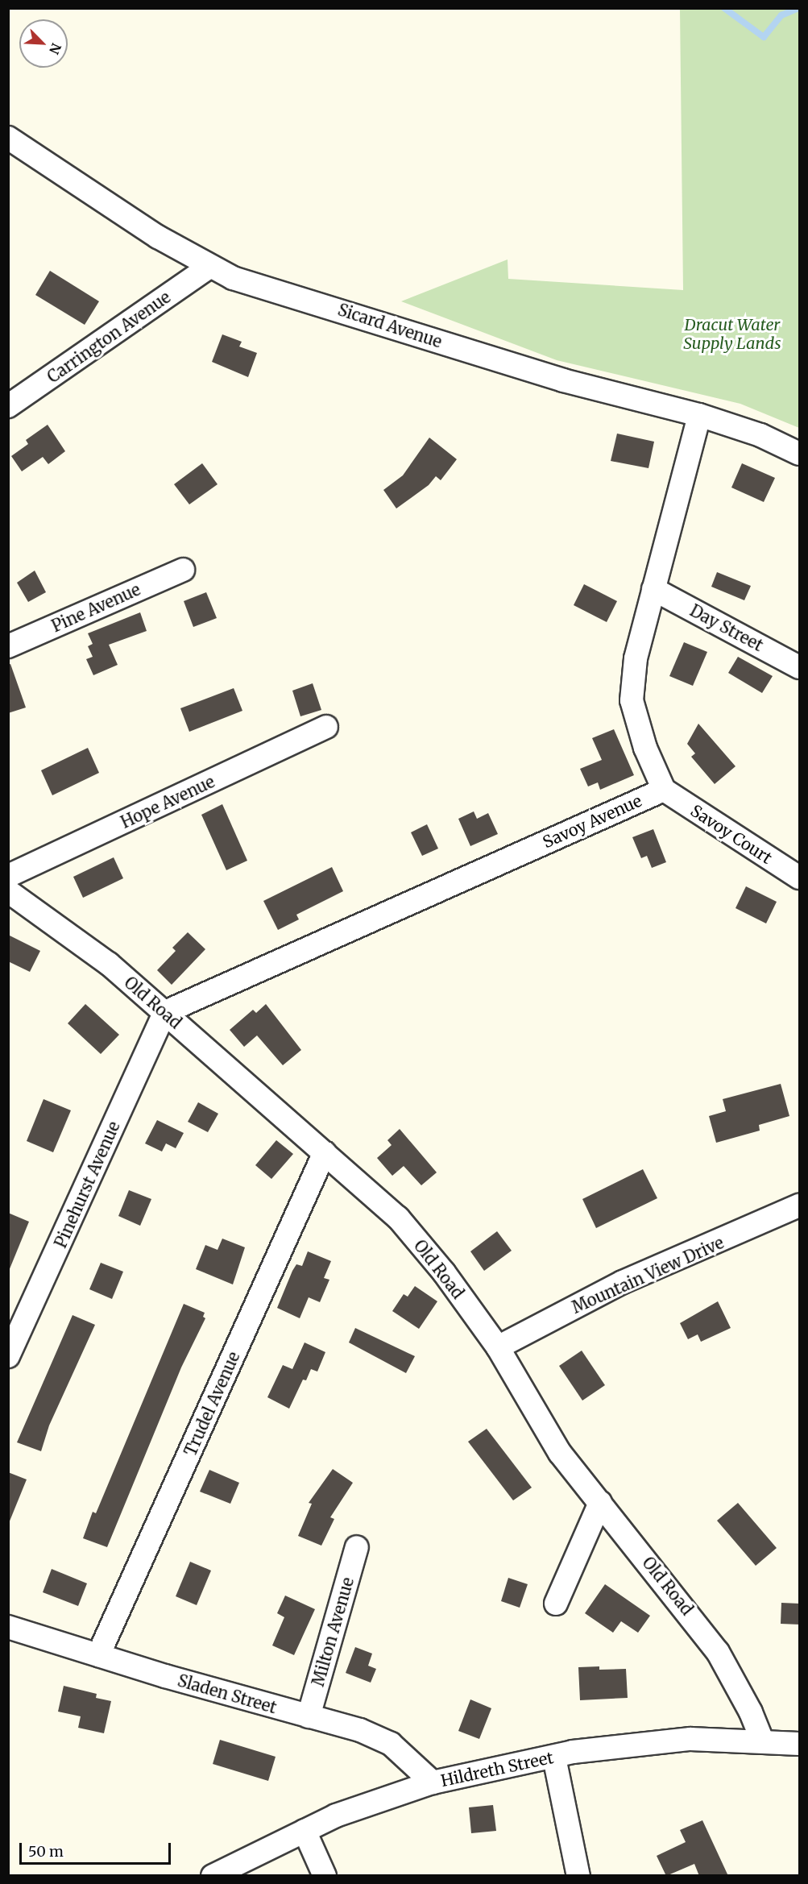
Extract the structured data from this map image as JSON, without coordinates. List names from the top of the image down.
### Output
{
  "streets": {
    "street": [
      "Sicard Avenue",
      "Carrington Avenue",
      "Pine Avenue",
      "Day Street",
      "Hope Avenue",
      "Savoy Avenue",
      "Savoy Court",
      "Old Road",
      "Pinehurst Avenue",
      "Mountain View Drive",
      "Trudel Avenue",
      "Milton Avenue",
      "Sladen Street",
      "Hildreth Street"
    ]
  },
  "crossings": [
    ["Sicard Avenue", "Carrington Avenue"],
    ["Savoy Avenue", "Savoy Court"],
    ["Savoy Avenue", "Old Road"],
    ["Savoy Avenue", "Pinehurst Avenue"],
    ["Old Road", "Pinehurst Avenue"],
    ["Old Road", "Mountain View Drive"],
    ["Old Road", "Trudel Avenue"],
    ["Old Road", "Hildreth Street"],
    ["Trudel Avenue", "Sladen Street"],
    ["Milton Avenue", "Sladen Street"],
    ["Sladen Street", "Hildreth Street"]
  ],
  "parks": ["Dracut Water Supply Lands"],
  "scale_bar": "50 m",
  "north": "bottom right"
}
